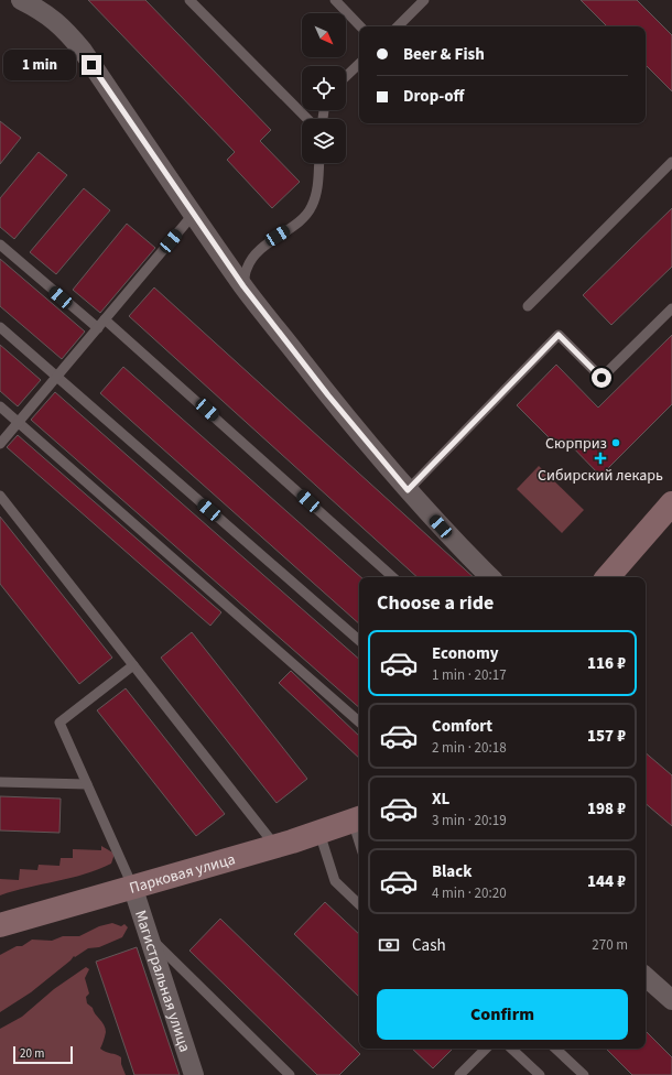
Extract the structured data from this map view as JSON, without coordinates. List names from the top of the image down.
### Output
{
  "streets": {
    "street": ["Парковая улица", "Магистральная улица"]
  },
  "crossings": [
    ["Парковая улица", "Магистральная улица"]
  ],
  "places": {
    "other": ["Сюрприз"],
    "health": ["Сибирский лекарь"]
  },
  "scale_bar": "20 m",
  "north": "bottom right",
  "page": {
    "banner": ["Beer & Fish", "Drop-off"],
    "bubble": "1 min",
    "heading": "Choose a ride",
    "list": [
      {
        "name": "Economy",
        "note": "1 min · 20:17",
        "value": "116 ₽"
      },
      {
        "name": "Comfort",
        "note": "2 min · 20:18",
        "value": "157 ₽"
      },
      {
        "name": "XL",
        "note": "3 min · 20:19",
        "value": "198 ₽"
      },
      {
        "name": "Black",
        "note": "4 min · 20:20",
        "value": "144 ₽"
      }
    ],
    "pay": ["Cash", "270 m"],
    "buttons": "Confirm",
    "scale": "20 m"
  }
}
